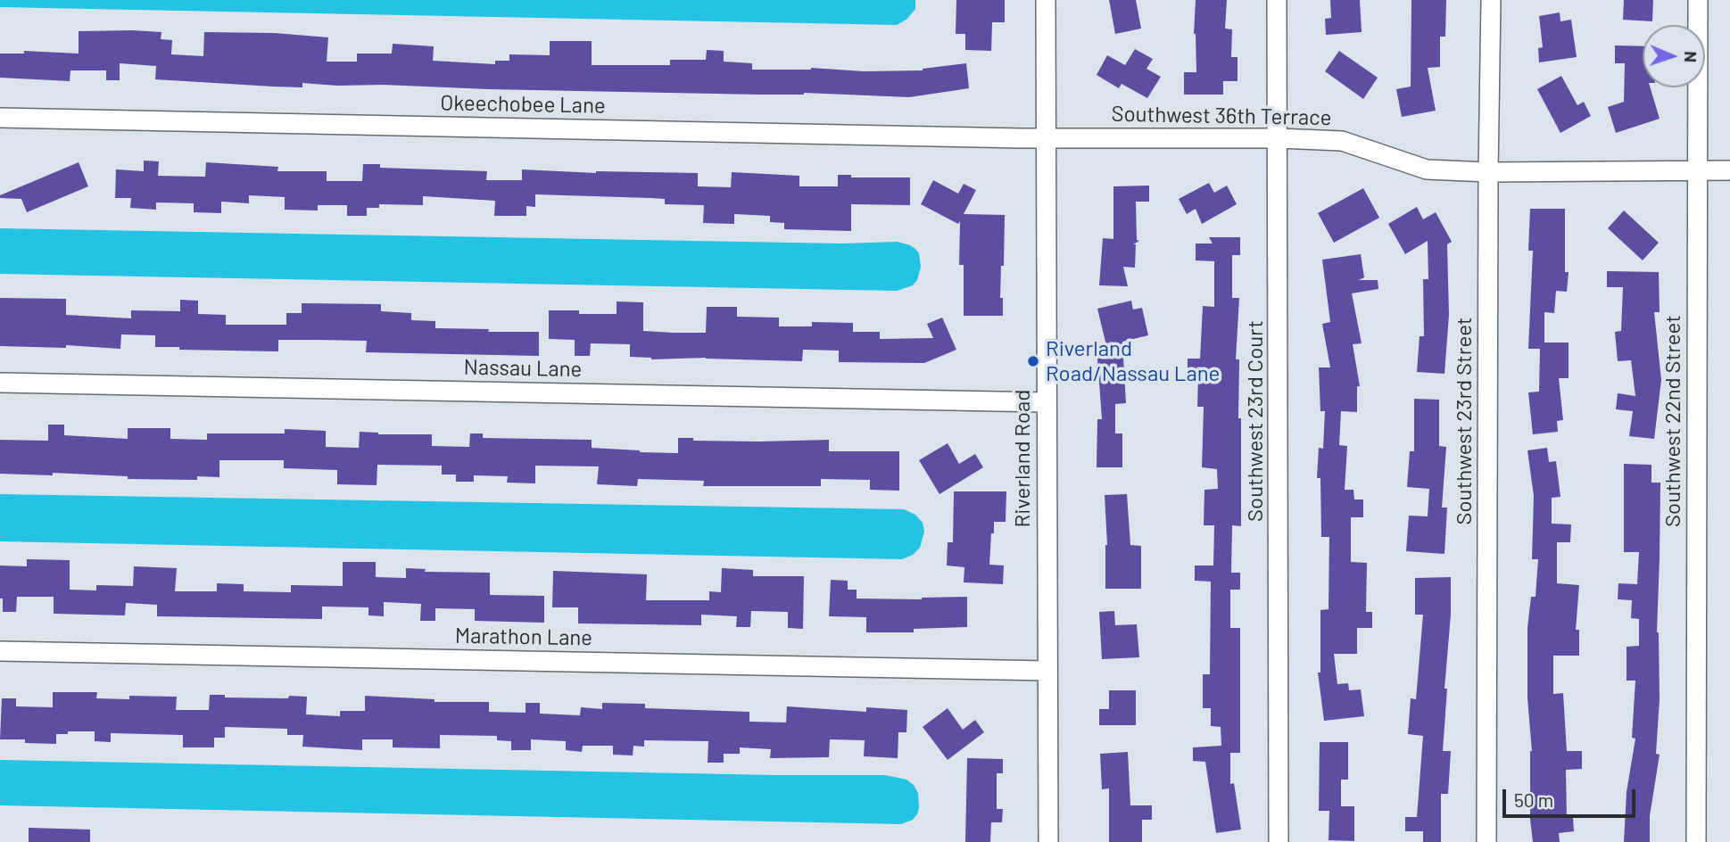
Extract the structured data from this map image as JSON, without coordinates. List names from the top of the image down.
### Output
{
  "streets": {
    "street": [
      "Okeechobee Lane",
      "Southwest 36th Terrace",
      "Nassau Lane",
      "Southwest 23rd Court",
      "Southwest 23rd Street",
      "Southwest 22nd Street",
      "Riverland Road",
      "Marathon Lane"
    ]
  },
  "crossings": [
    ["Okeechobee Lane", "Southwest 36th Terrace"],
    ["Okeechobee Lane", "Riverland Road"],
    ["Southwest 36th Terrace", "Southwest 23rd Court"],
    ["Southwest 36th Terrace", "Southwest 23rd Street"],
    ["Southwest 36th Terrace", "Southwest 22nd Street"],
    ["Southwest 36th Terrace", "Riverland Road"],
    ["Nassau Lane", "Riverland Road"],
    ["Riverland Road", "Marathon Lane"]
  ],
  "places": ["Riverland Road/Nassau Lane"],
  "scale_bar": "50 m",
  "north": "right"
}
